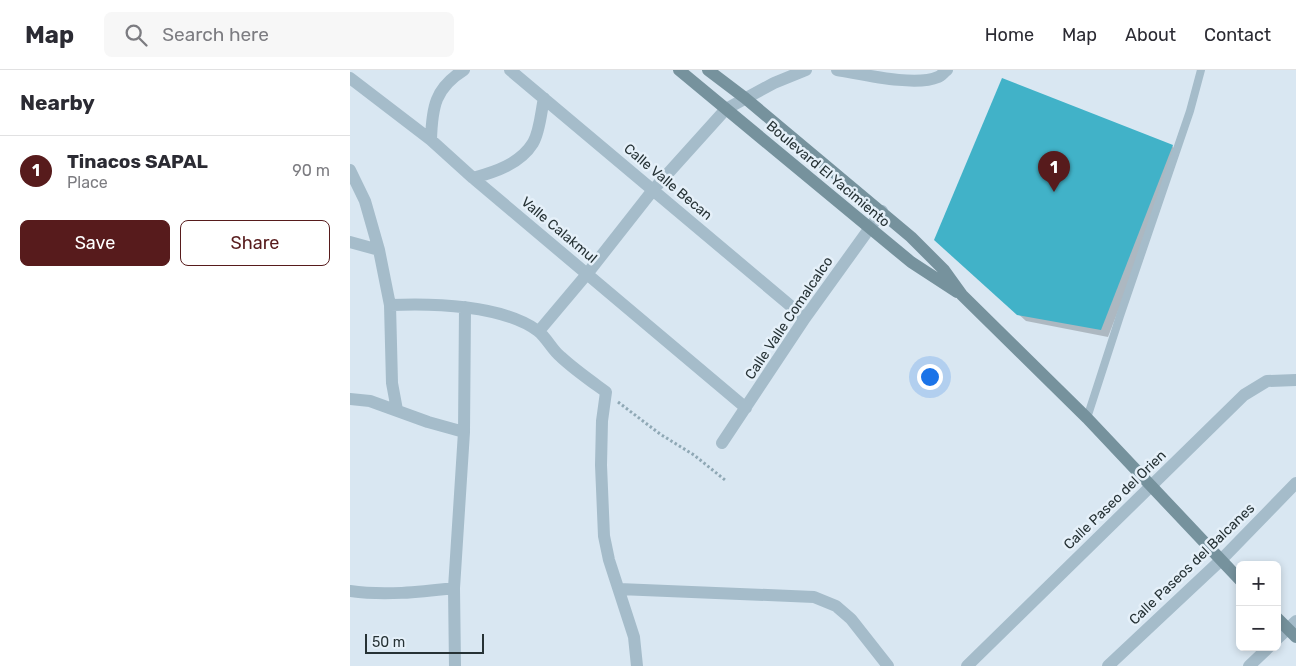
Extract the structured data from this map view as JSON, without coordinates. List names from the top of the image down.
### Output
{
  "streets": {
    "street": [
      "Boulevard El Yacimiento",
      "Calle Valle Becan",
      "Valle Calakmul",
      "Calle Valle Comalcalco",
      "Calle Paseo del Orien",
      "Calle Paseos del Balcanes"
    ]
  },
  "crossings": [
    ["Boulevard El Yacimiento", "Calle Valle Comalcalco"],
    ["Boulevard El Yacimiento", "Calle Paseo del Orien"],
    ["Boulevard El Yacimiento", "Calle Paseos del Balcanes"],
    ["Calle Valle Becan", "Calle Valle Comalcalco"],
    ["Valle Calakmul", "Calle Valle Comalcalco"]
  ],
  "scale_bar": "50 m",
  "page": {
    "header": "Map",
    "search": "Search here",
    "nav": [
      "Home",
      "Map",
      "About",
      "Contact"
    ],
    "heading": "Nearby",
    "list": [
      {
        "mark": "1",
        "name": "Tinacos SAPAL",
        "note": "Place",
        "value": "90 m"
      }
    ],
    "pins": "1",
    "buttons": ["Save", "Share"],
    "map_buttons": ["+", "−"],
    "scale": "50 m"
  }
}
